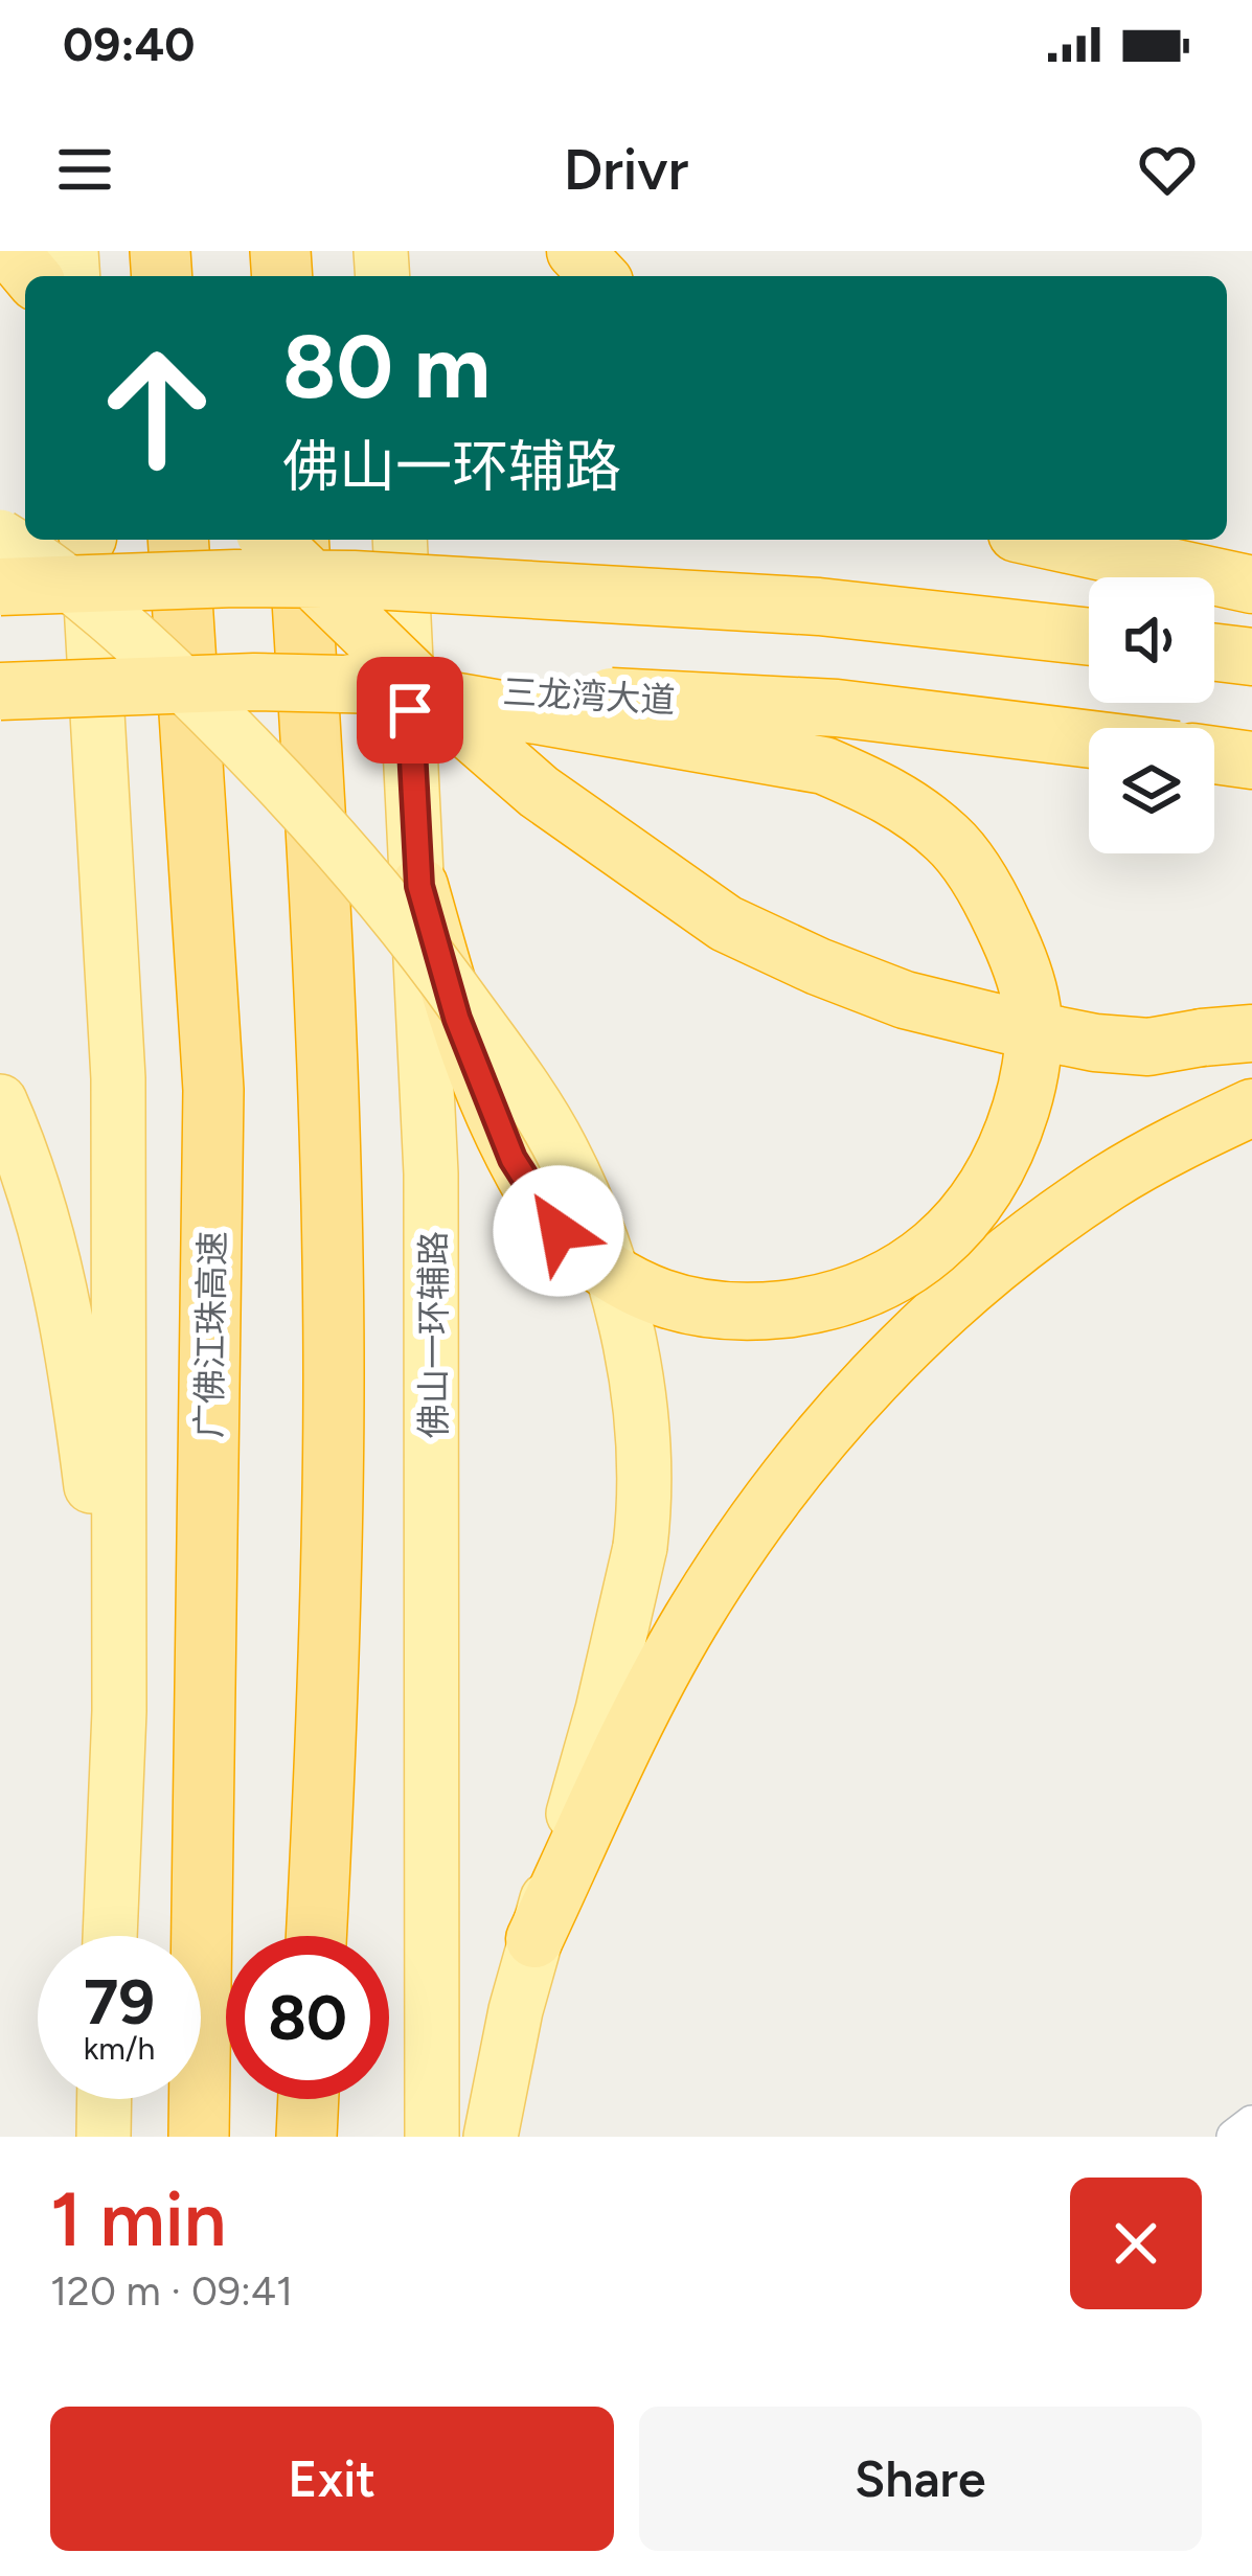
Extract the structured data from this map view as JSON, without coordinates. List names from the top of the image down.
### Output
{
  "streets": {
    "highway": ["三龙湾大道", "广佛江珠高速"],
    "main road": ["佛山一环辅路"]
  },
  "page": {
    "status": "09:40",
    "header": "Drivr",
    "turn": ["80 m", "佛山一环辅路"],
    "speed": "79 km/h",
    "limit": "80",
    "heading": ["1 min", "120 m · 09:41"],
    "buttons": ["Exit", "Share"]
  }
}
